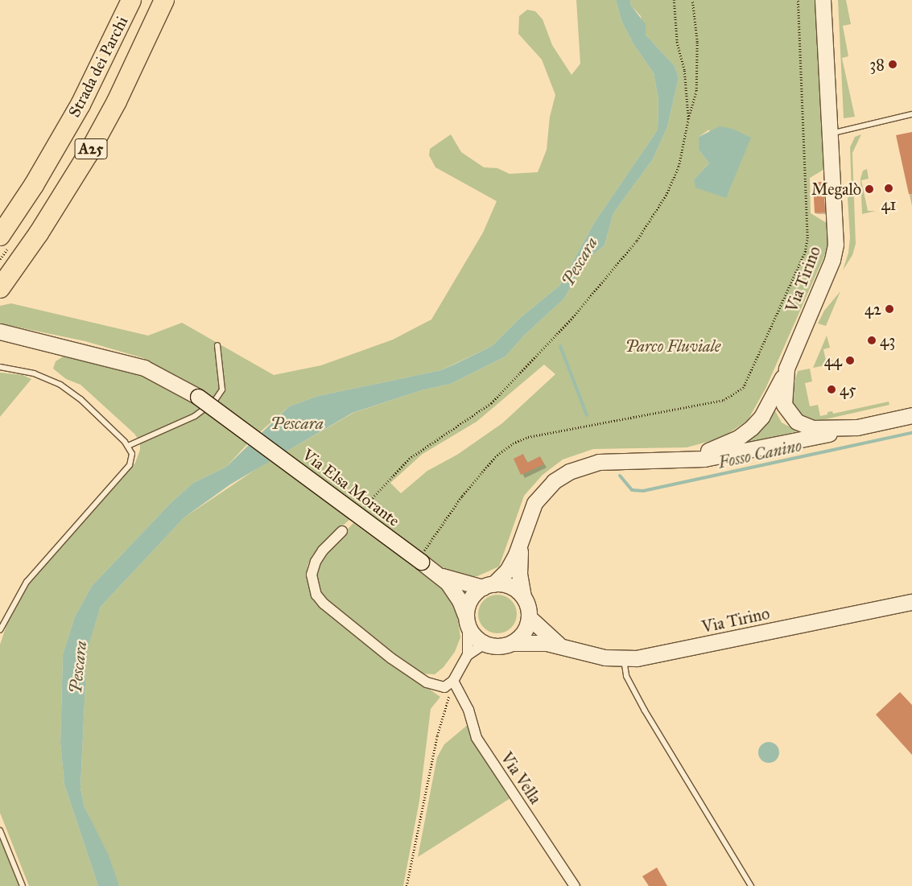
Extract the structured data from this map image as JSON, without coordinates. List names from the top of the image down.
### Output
{
  "streets": {
    "highway": ["Strada dei Parchi", "A25"],
    "main road": ["Via Tirino", "Via Elsa Morante"],
    "street": ["Via Vella"]
  },
  "crossings": [
    ["Via Tirino", "Via Elsa Morante"]
  ],
  "water": ["Pescara", "Fosso Canino"],
  "parks": ["Parco Fluviale"],
  "places": [
    "38",
    "41",
    "Megalò",
    "42",
    "43",
    "44",
    "45"
  ]
}
